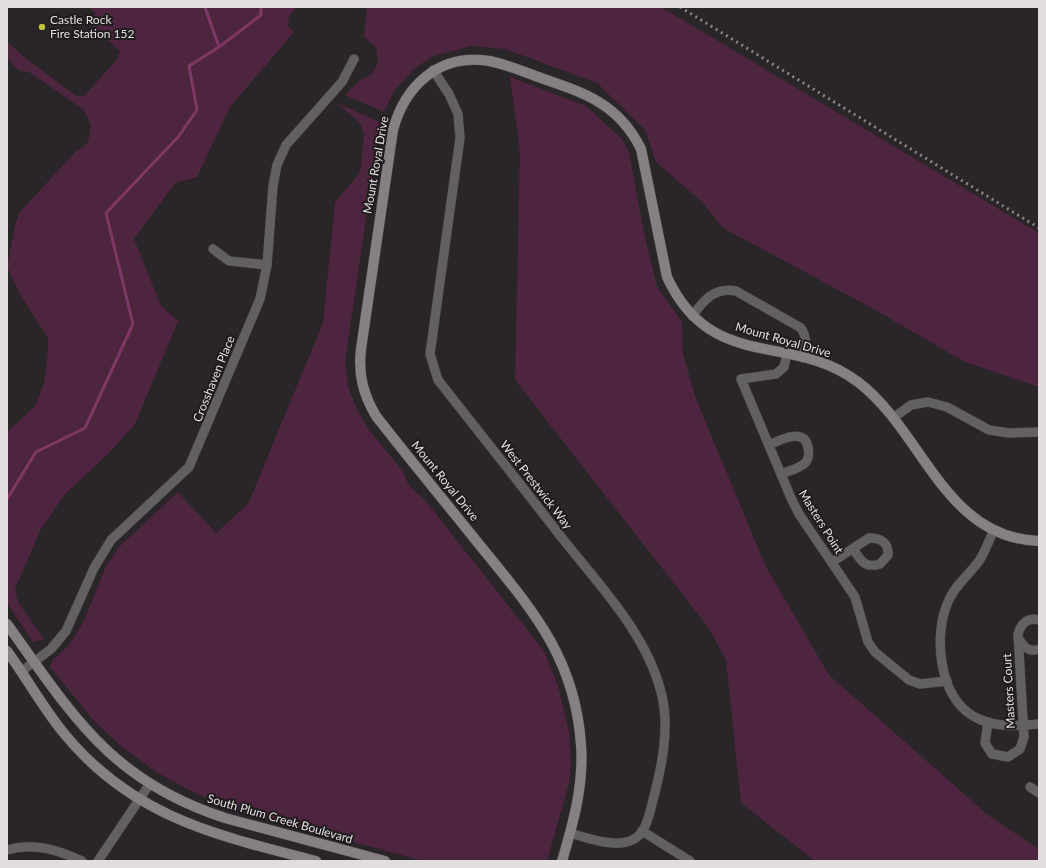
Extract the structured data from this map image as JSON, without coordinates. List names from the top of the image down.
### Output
{
  "streets": {
    "street": [
      "Mount Royal Drive",
      "Crosshaven Place",
      "West Prestwick Way",
      "Masters Point",
      "Masters Court",
      "South Plum Creek Boulevard"
    ]
  },
  "crossings": [
    ["Mount Royal Drive", "West Prestwick Way"],
    ["Mount Royal Drive", "Masters Point"],
    ["Crosshaven Place", "South Plum Creek Boulevard"]
  ],
  "places": ["Castle Rock Fire Station 152"]
}
